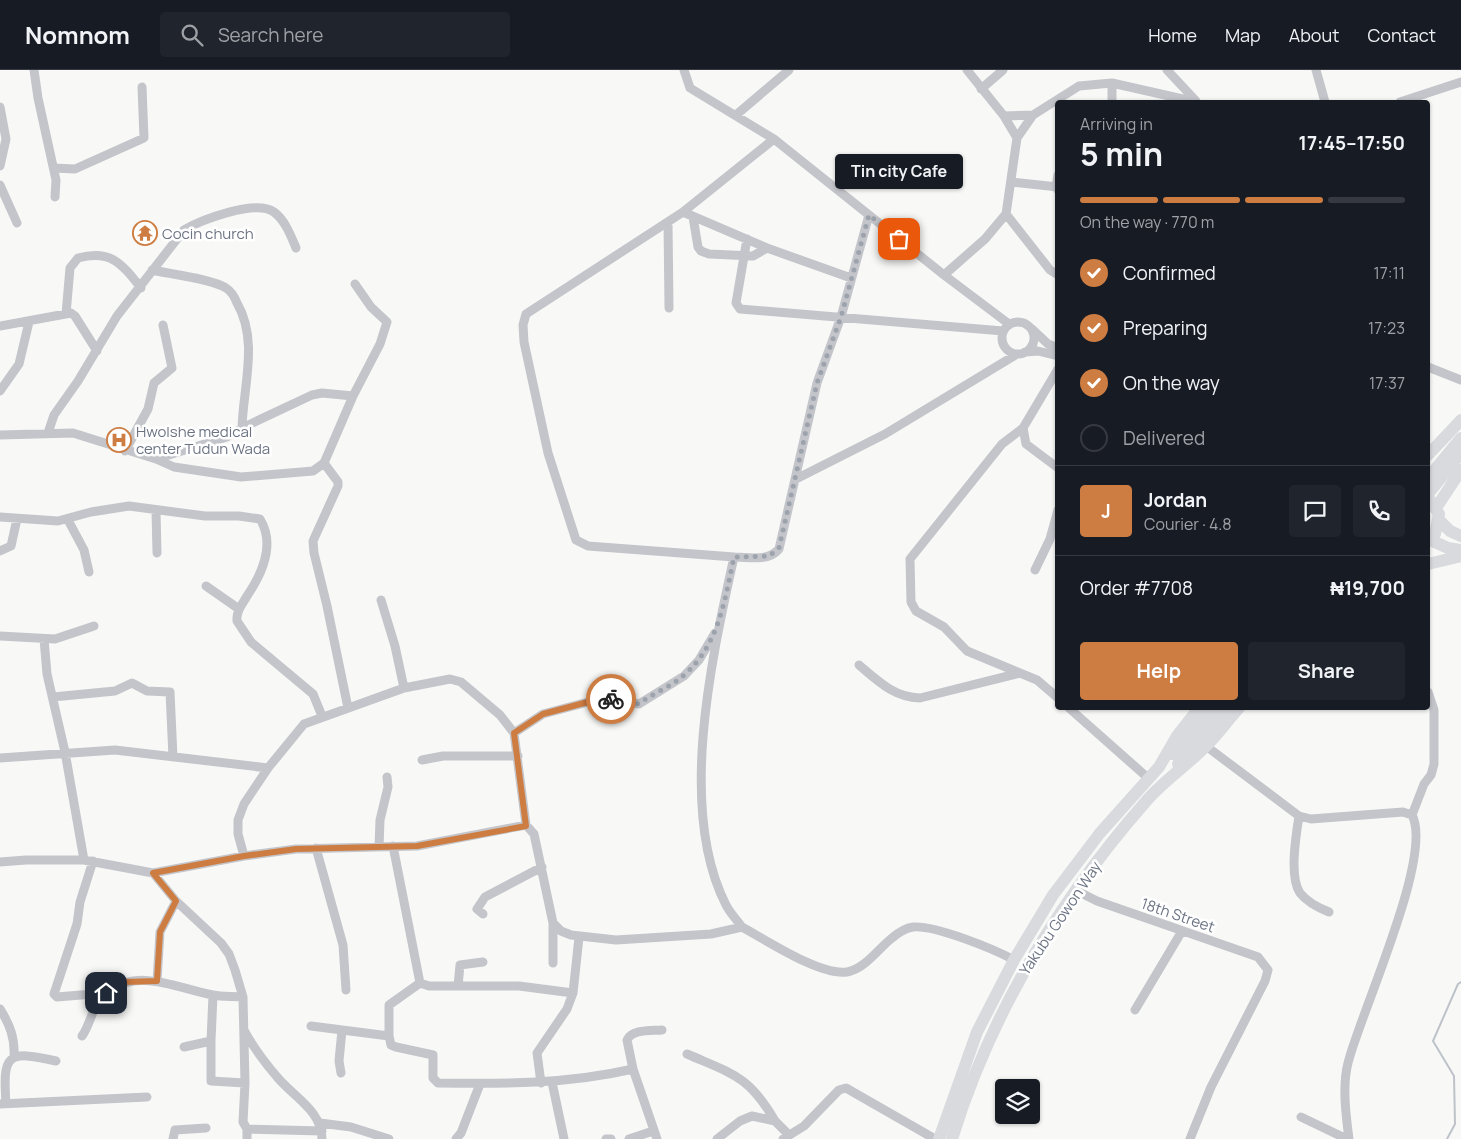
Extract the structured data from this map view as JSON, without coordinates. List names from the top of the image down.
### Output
{
  "streets": {
    "highway": ["Yakubu Gowon Way"],
    "street": ["18th Street"]
  },
  "crossings": [
    ["18th Street", "Yakubu Gowon Way"]
  ],
  "places": {
    "temple": ["Cocin church"],
    "other": ["Tin city Cafe"],
    "hospital": ["Hwolshe medical center Tudun Wada"]
  },
  "page": {
    "header": "Nomnom",
    "search": "Search here",
    "nav": [
      "Home",
      "Map",
      "About",
      "Contact"
    ],
    "heading": ["5 min", "Arriving in", "17:45–17:50"],
    "panel": [
      "Jordan",
      "Courier · 4.8",
      "Order #7708",
      "₦19,700"
    ],
    "bubble": "Tin city Cafe",
    "bar": "On the way · 770 m",
    "list": [
      ["Confirmed", "17:11"],
      ["Preparing", "17:23"],
      ["On the way", "17:37"],
      "Delivered"
    ],
    "round": "J",
    "buttons": ["Help", "Share"]
  }
}
